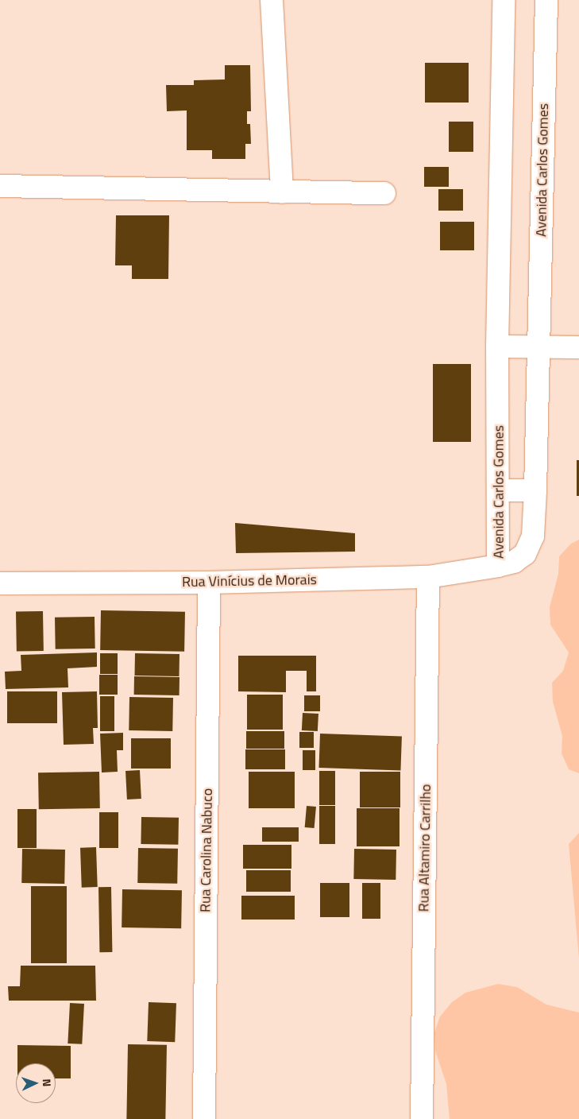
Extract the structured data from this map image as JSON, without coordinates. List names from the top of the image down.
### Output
{
  "streets": {
    "street": [
      "Avenida Carlos Gomes",
      "Rua Vinícius de Morais",
      "Rua Altamiro Carrilho",
      "Rua Carolina Nabuco"
    ]
  },
  "crossings": [
    ["Avenida Carlos Gomes", "Rua Vinícius de Morais"],
    ["Rua Vinícius de Morais", "Rua Altamiro Carrilho"],
    ["Rua Vinícius de Morais", "Rua Carolina Nabuco"]
  ],
  "north": "right"
}
